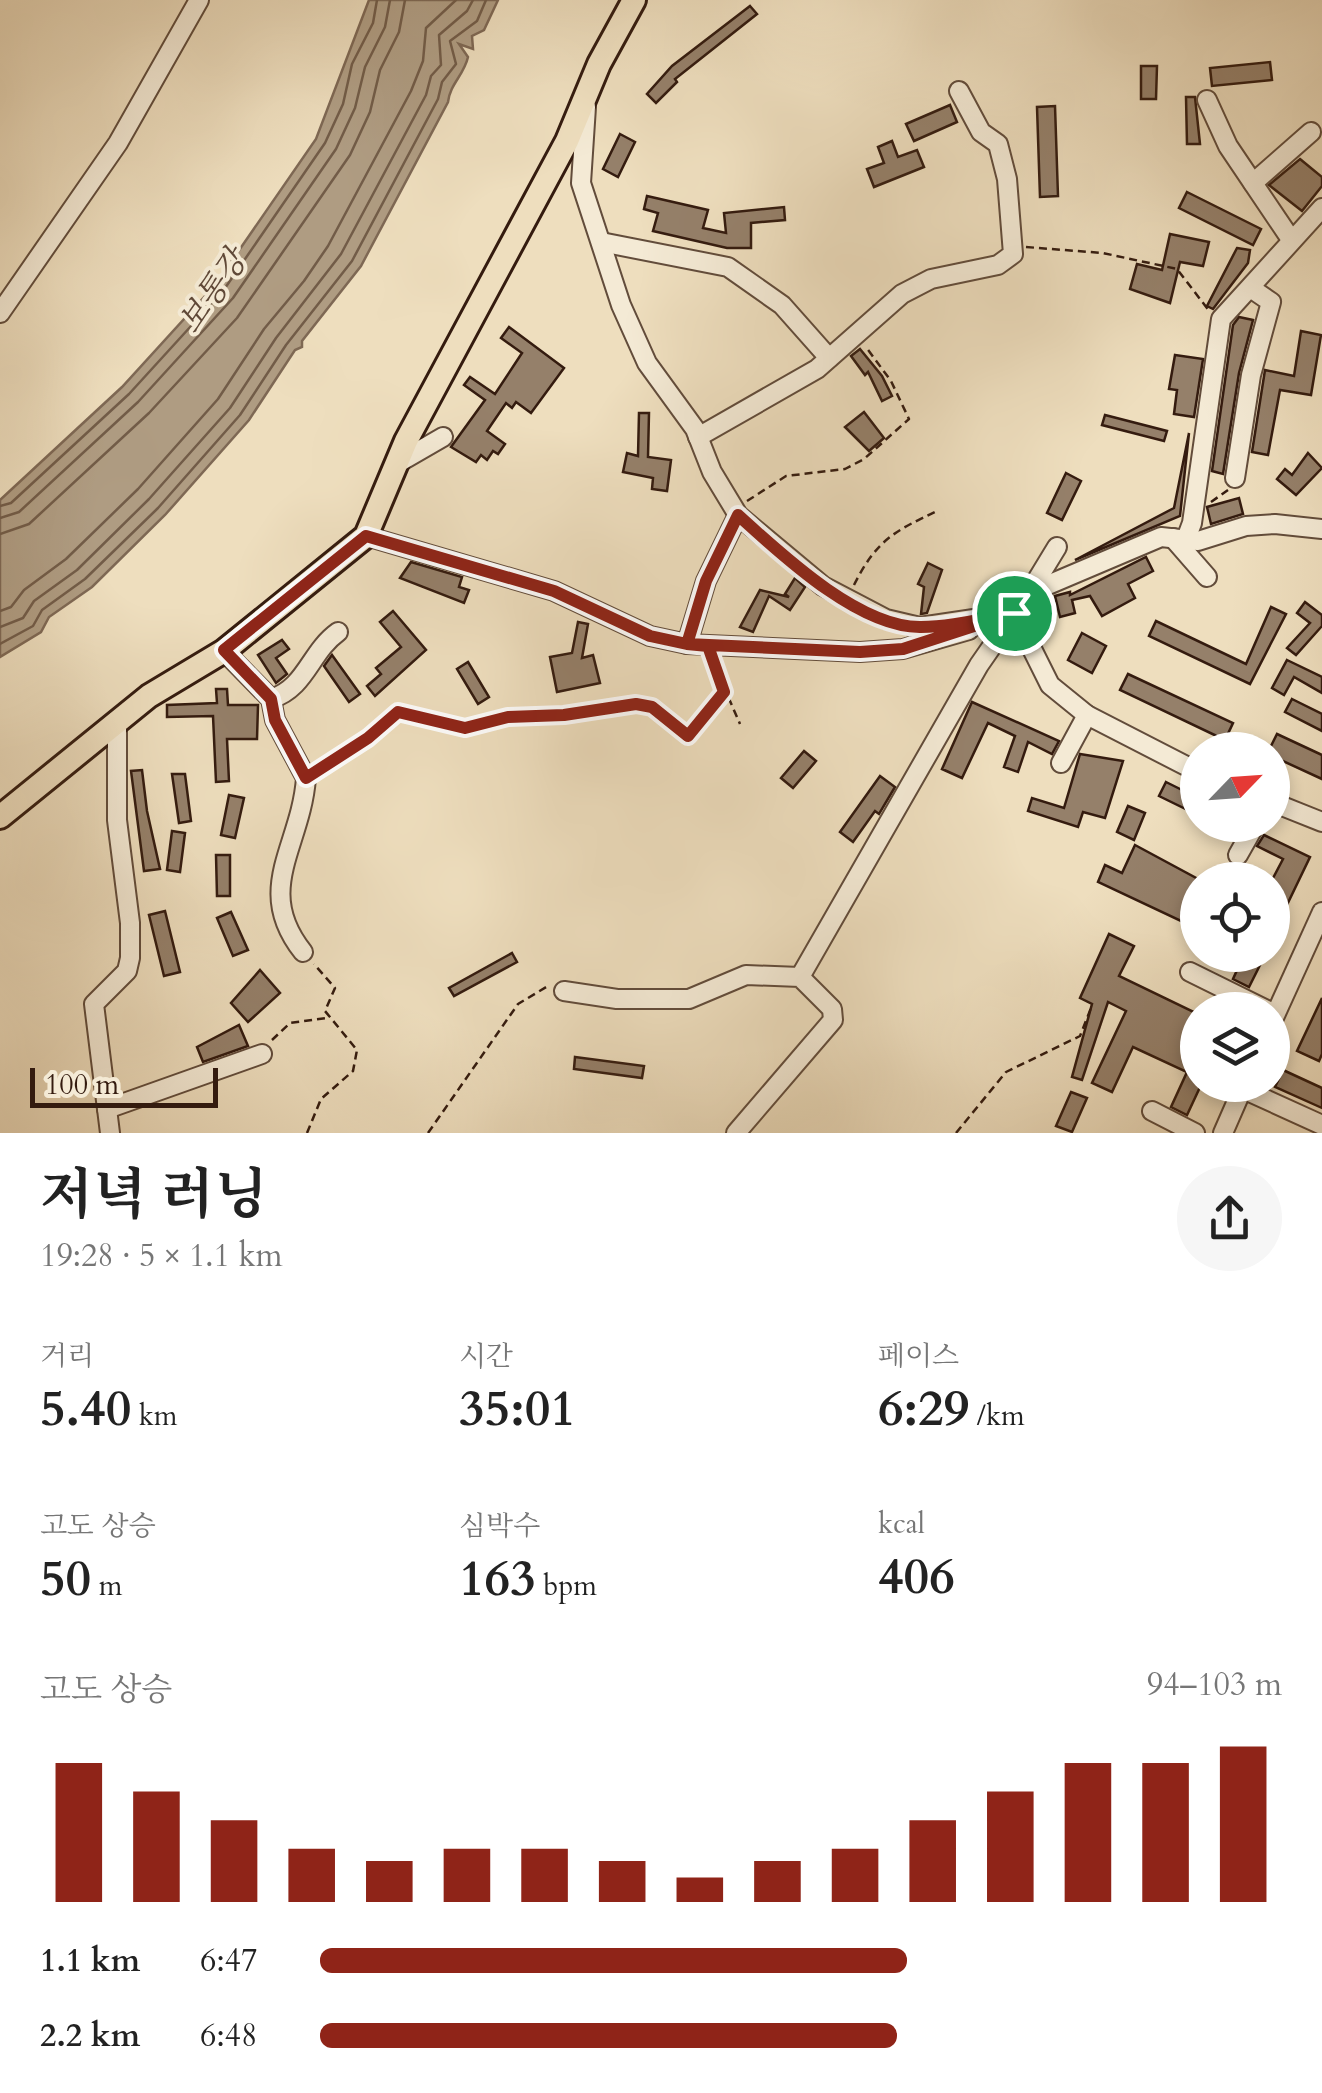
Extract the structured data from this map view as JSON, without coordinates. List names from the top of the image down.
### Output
{
  "water": ["보통강"],
  "scale_bar": "100 m",
  "north": "top right",
  "page": {
    "scale": "100 m",
    "heading": ["저녁 러닝", "19:28 · 5 × 1.1 km"],
    "stats": [
      ["거리", "5.40 km"],
      ["시간", "35:01"],
      ["페이스", "6:29 /km"],
      ["고도 상승", "50 m"],
      ["심박수", "163 bpm"],
      ["kcal", "406"]
    ],
    "chart": ["고도 상승", "94–103 m"],
    "list": [
      {
        "name": "1.1 km",
        "note": "6:47"
      },
      {
        "name": "2.2 km",
        "note": "6:48"
      }
    ]
  }
}
